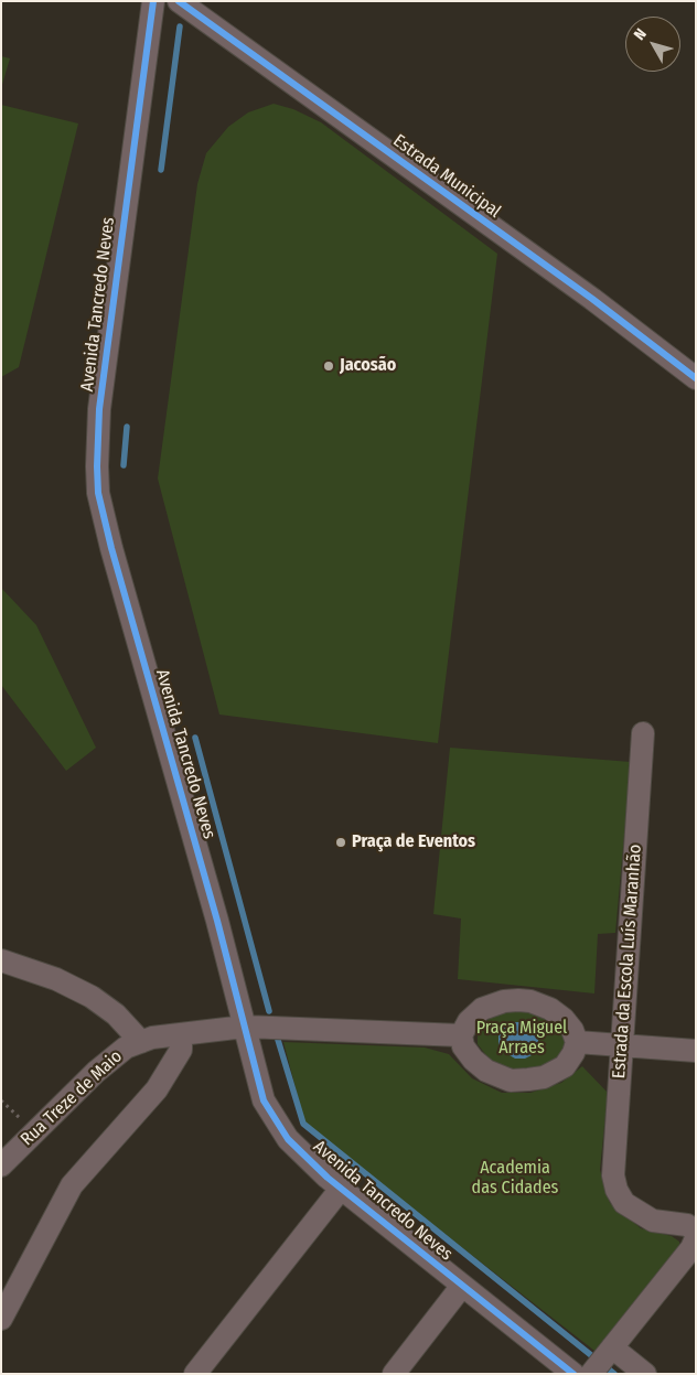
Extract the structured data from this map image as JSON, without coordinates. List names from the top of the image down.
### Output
{
  "streets": {
    "street": [
      "Estrada Municipal",
      "Avenida Tancredo Neves",
      "Estrada da Escola Luís Maranhão",
      "Rua Treze de Maio"
    ]
  },
  "crossings": [
    ["Avenida Tancredo Neves", "Rua Treze de Maio"]
  ],
  "parks": ["Praça Miguel Arraes", "Academia das Cidades"],
  "places": ["Jacosão", "Praça de Eventos"],
  "north": "top left"
}
